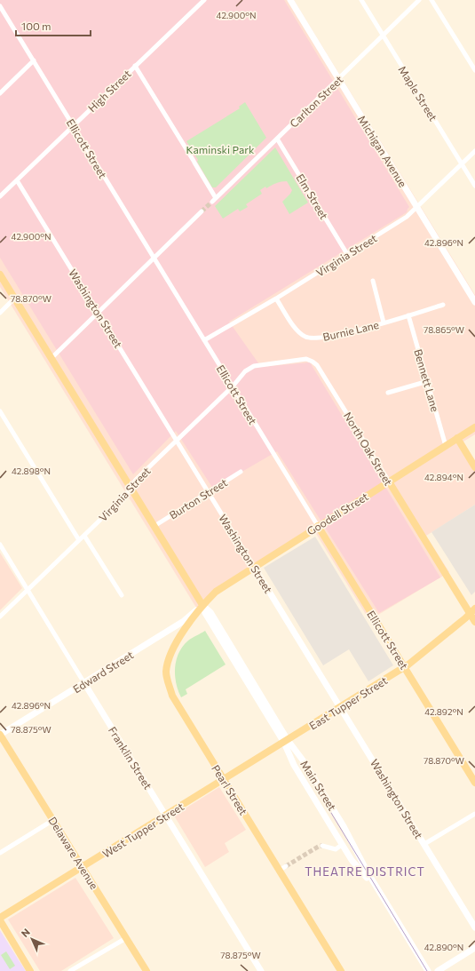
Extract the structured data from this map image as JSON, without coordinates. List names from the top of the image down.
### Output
{
  "streets": {
    "main road": [
      "Ellicott Street",
      "North Oak Street",
      "Goodell Street",
      "East Tupper Street",
      "Pearl Street",
      "West Tupper Street",
      "Delaware Avenue"
    ],
    "street": [
      "High Street",
      "Maple Street",
      "Carlton Street",
      "Michigan Avenue",
      "Elm Street",
      "Virginia Street",
      "Washington Street",
      "Burnie Lane",
      "Bennett Lane",
      "Burton Street",
      "Edward Street",
      "Franklin Street",
      "Main Street"
    ]
  },
  "crossings": [
    ["High Street", "Ellicott Street"],
    ["High Street", "Washington Street"],
    ["Maple Street", "Carlton Street"],
    ["Maple Street", "Virginia Street"],
    ["Carlton Street", "Michigan Avenue"],
    ["Carlton Street", "Elm Street"],
    ["Ellicott Street", "Virginia Street"],
    ["Ellicott Street", "North Oak Street"],
    ["Ellicott Street", "Goodell Street"],
    ["Ellicott Street", "East Tupper Street"],
    ["Michigan Avenue", "Virginia Street"],
    ["Elm Street", "Virginia Street"],
    ["Virginia Street", "Washington Street"],
    ["Virginia Street", "Burnie Lane"],
    ["Virginia Street", "North Oak Street"],
    ["Virginia Street", "Franklin Street"],
    ["Washington Street", "Burton Street"],
    ["Washington Street", "Goodell Street"],
    ["Washington Street", "East Tupper Street"],
    ["Burnie Lane", "Bennett Lane"],
    ["Bennett Lane", "Goodell Street"],
    ["North Oak Street", "Goodell Street"],
    ["North Oak Street", "East Tupper Street"],
    ["Goodell Street", "Edward Street"],
    ["Goodell Street", "Pearl Street"],
    ["Edward Street", "Franklin Street"],
    ["Edward Street", "Pearl Street"],
    ["Edward Street", "Delaware Avenue"],
    ["East Tupper Street", "Main Street"],
    ["East Tupper Street", "West Tupper Street"],
    ["Franklin Street", "West Tupper Street"],
    ["Main Street", "West Tupper Street"],
    ["Pearl Street", "West Tupper Street"],
    ["West Tupper Street", "Delaware Avenue"]
  ],
  "districts": ["THEATRE DISTRICT"],
  "parks": ["Kaminski Park"],
  "scale_bar": "100 m",
  "north": "top left",
  "coordinates": [
    "42.900°N",
    "42.896°N",
    "78.870°W",
    "78.865°W",
    "42.898°N",
    "42.894°N",
    "42.892°N",
    "78.875°W",
    "42.890°N"
  ]
}
